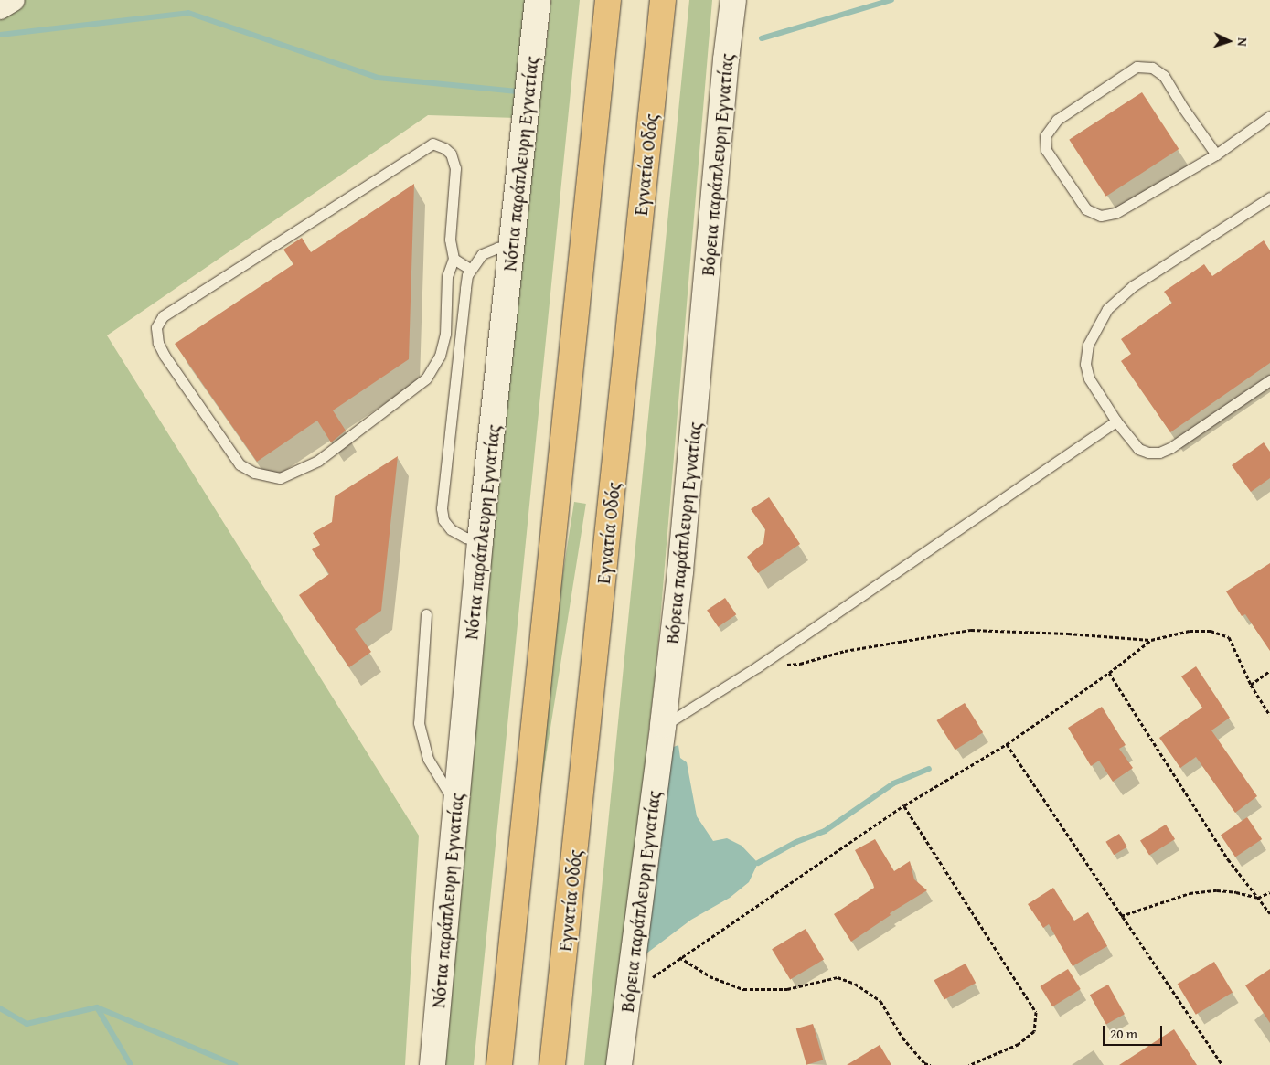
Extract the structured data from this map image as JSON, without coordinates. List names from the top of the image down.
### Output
{
  "streets": {
    "highway": ["Εγνατία Οδός"],
    "street": ["Νότια παράπλευρη Εγνατίας", "Βόρεια παράπλευρη Εγνατίας"]
  },
  "scale_bar": "20 m",
  "north": "right"
}
